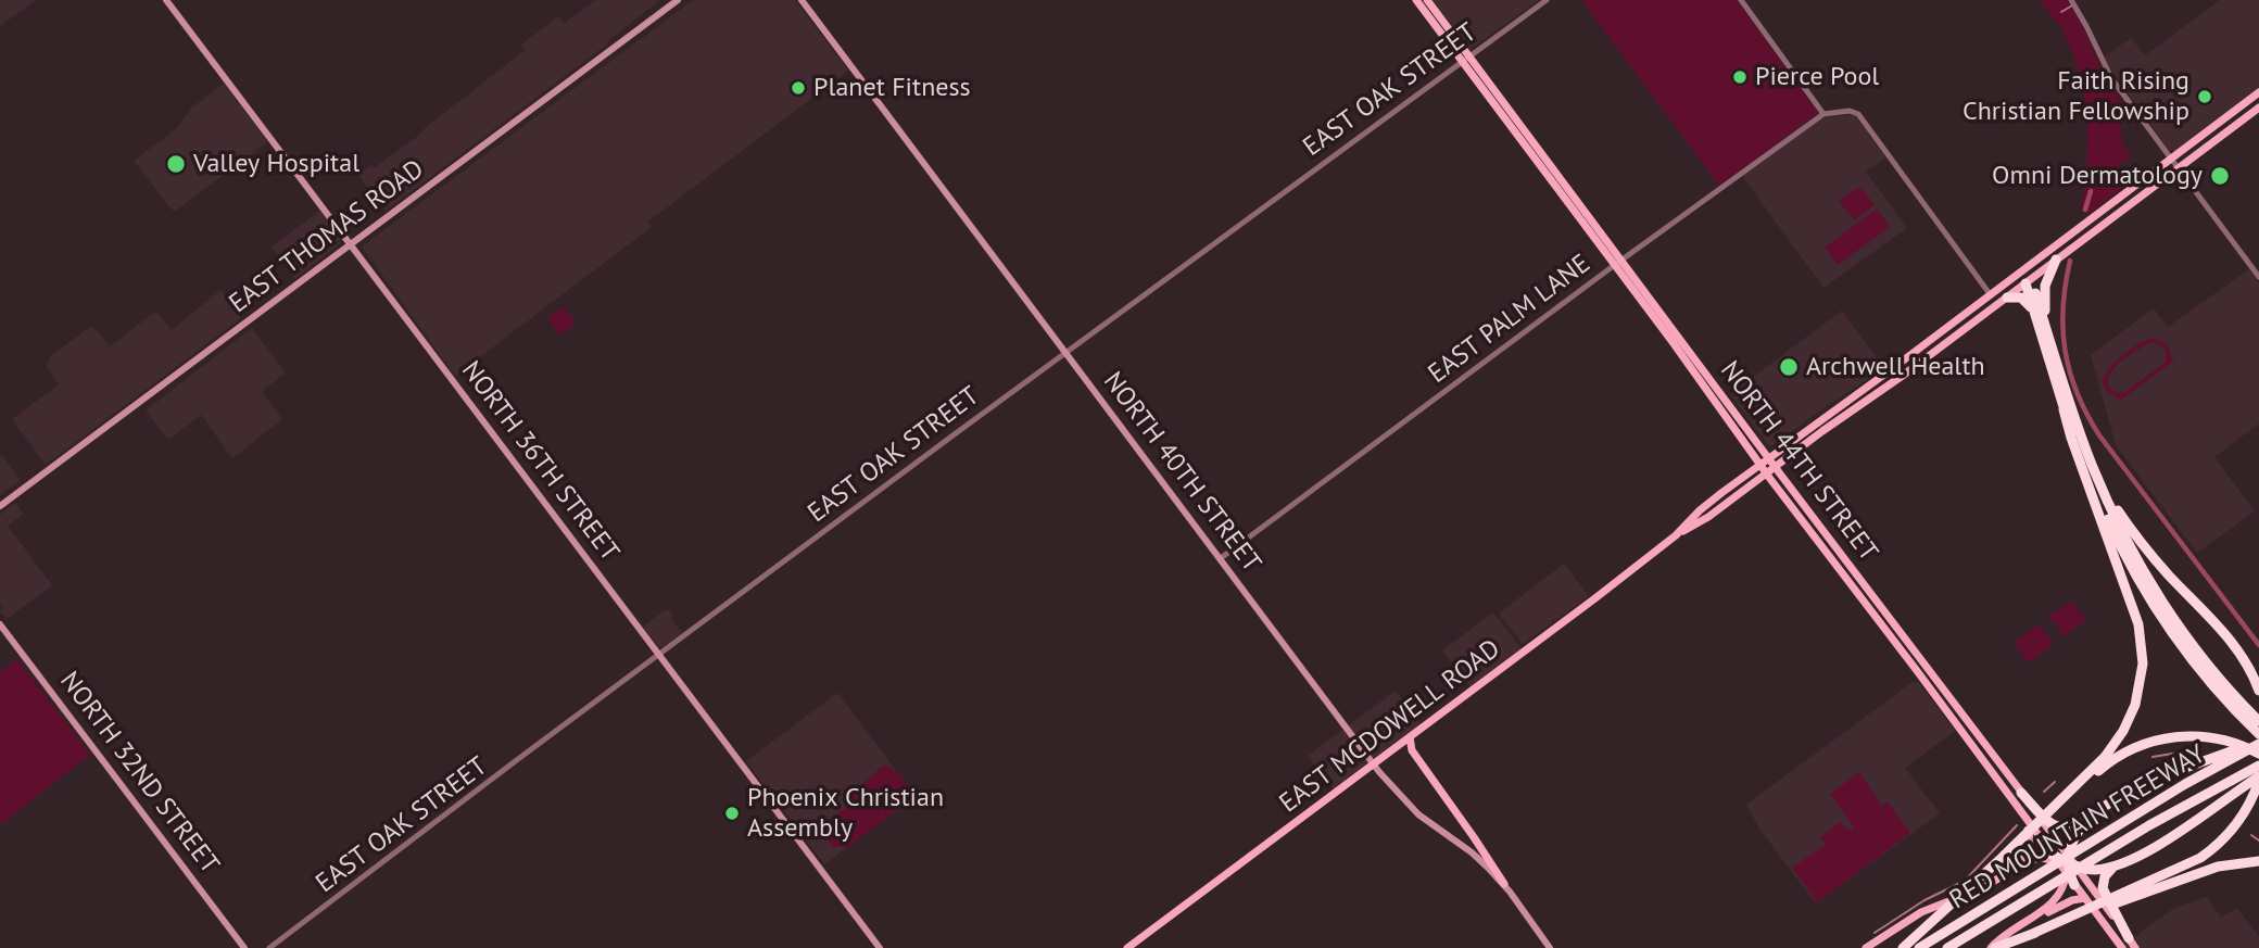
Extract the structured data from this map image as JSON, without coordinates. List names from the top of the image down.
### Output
{
  "streets": {
    "highway": ["RED MOUNTAIN FREEWAY"],
    "main road": [
      "EAST THOMAS ROAD",
      "NORTH 36TH STREET",
      "NORTH 44TH STREET",
      "NORTH 40TH STREET",
      "EAST MCDOWELL ROAD",
      "NORTH 32ND STREET"
    ],
    "street": ["EAST OAK STREET", "EAST PALM LANE"]
  },
  "crossings": [
    ["EAST OAK STREET", "NORTH 36TH STREET"],
    ["EAST OAK STREET", "NORTH 44TH STREET"],
    ["EAST OAK STREET", "NORTH 40TH STREET"],
    ["EAST THOMAS ROAD", "NORTH 36TH STREET"],
    ["EAST PALM LANE", "NORTH 44TH STREET"],
    ["EAST PALM LANE", "NORTH 40TH STREET"],
    ["NORTH 44TH STREET", "EAST MCDOWELL ROAD"],
    ["NORTH 40TH STREET", "EAST MCDOWELL ROAD"]
  ],
  "places": [
    "Pierce Pool",
    "Planet Fitness",
    "Faith Rising Christian Fellowship",
    "Valley Hospital",
    "Omni Dermatology",
    "Archwell Health",
    "Phoenix Christian Assembly"
  ]
}
